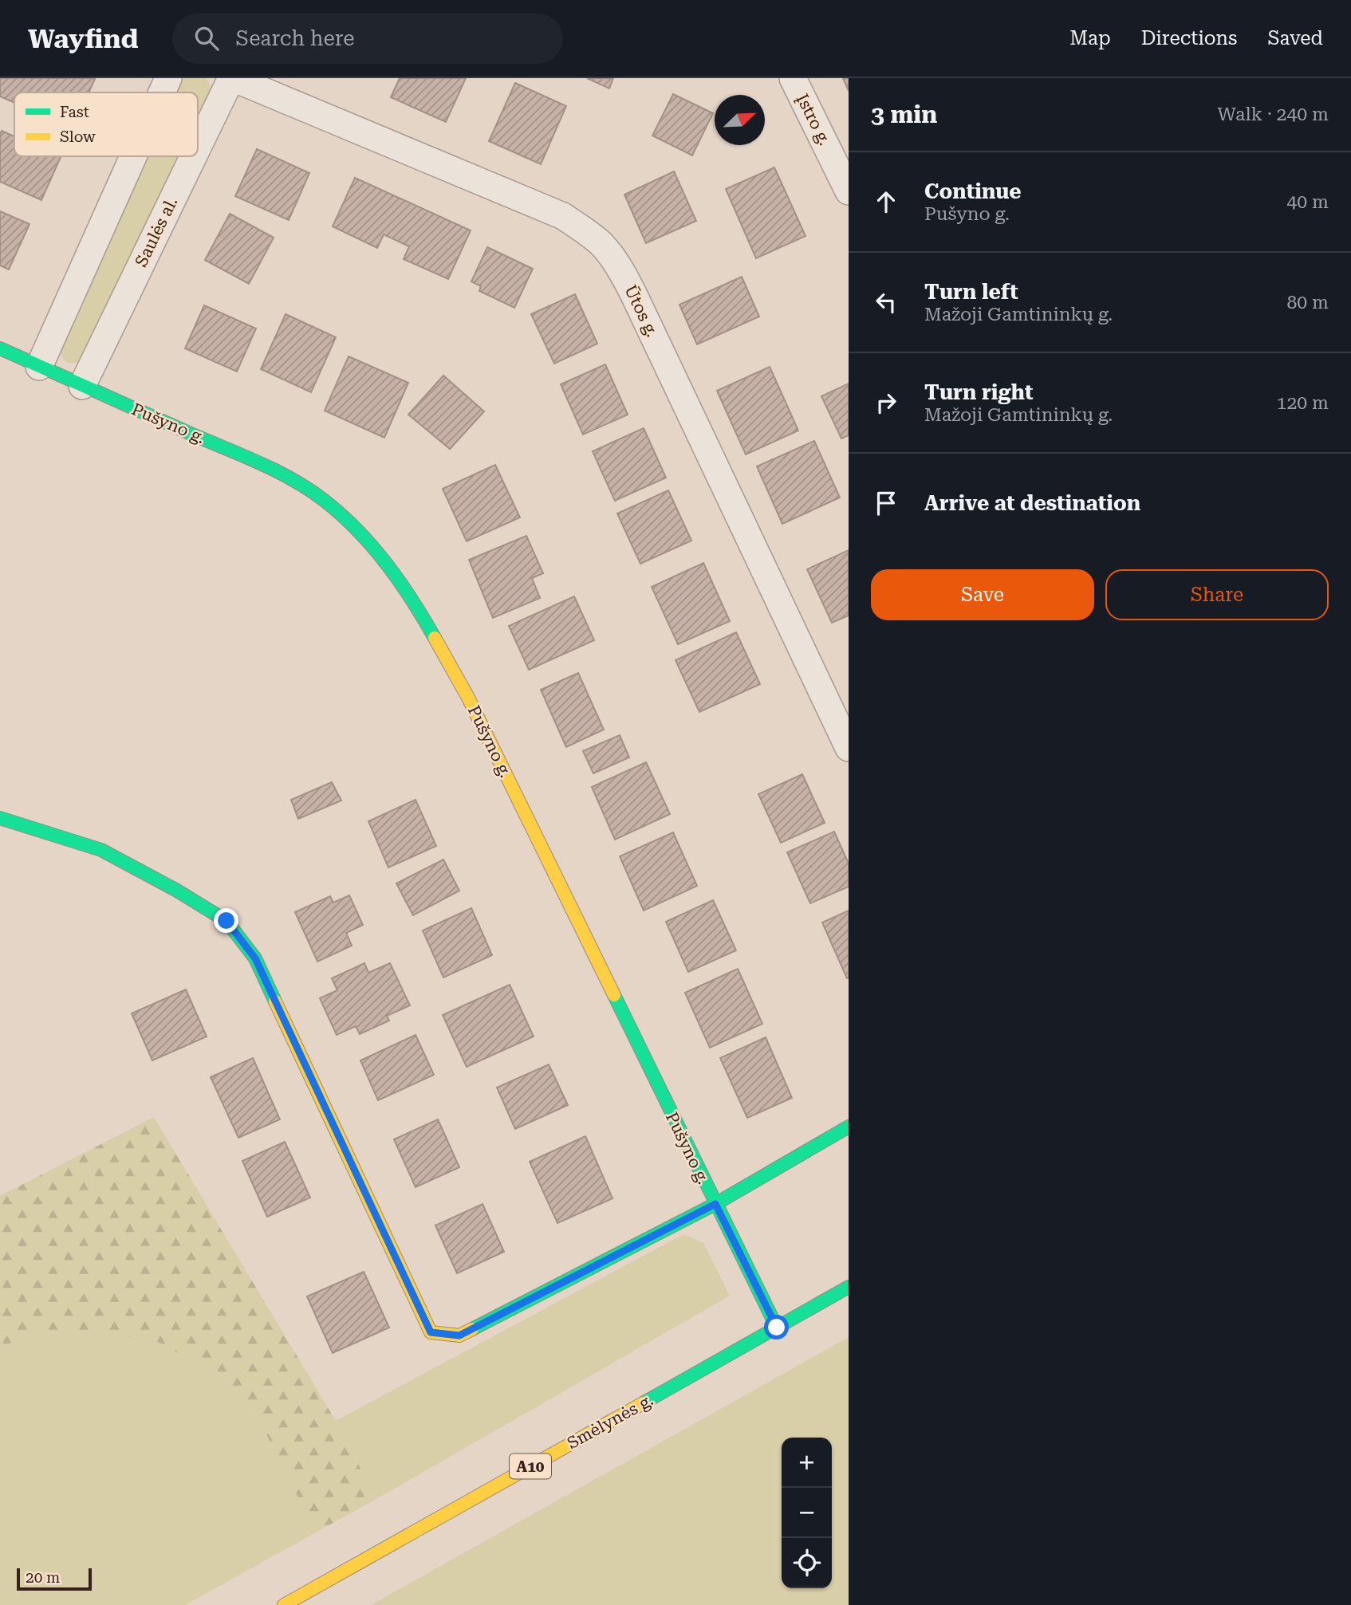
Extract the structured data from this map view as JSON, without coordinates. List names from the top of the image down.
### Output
{
  "streets": {
    "main road": ["Pušyno g.", "Smėlynės g.", "A10"],
    "street": ["Įstro g.", "Saulės al.", "Ūtos g."]
  },
  "crossings": [
    ["Saulės al.", "Ūtos g."],
    ["Saulės al.", "Pušyno g."],
    ["Pušyno g.", "Smėlynės g."]
  ],
  "legend": ["Fast", "Slow"],
  "scale_bar": "20 m",
  "north": "top right",
  "page": {
    "header": "Wayfind",
    "search": "Search here",
    "nav": ["Map", "Directions", "Saved"],
    "heading": ["3 min", "Walk · 240 m"],
    "list": [
      ["Continue", "Pušyno g.", "40 m"],
      ["Turn left", "Mažoji Gamtininkų g.", "80 m"],
      ["Turn right", "Mažoji Gamtininkų g.", "120 m"],
      "Arrive at destination"
    ],
    "buttons": ["Save", "Share"],
    "map_buttons": ["+", "−"],
    "scale": "20 m"
  }
}
